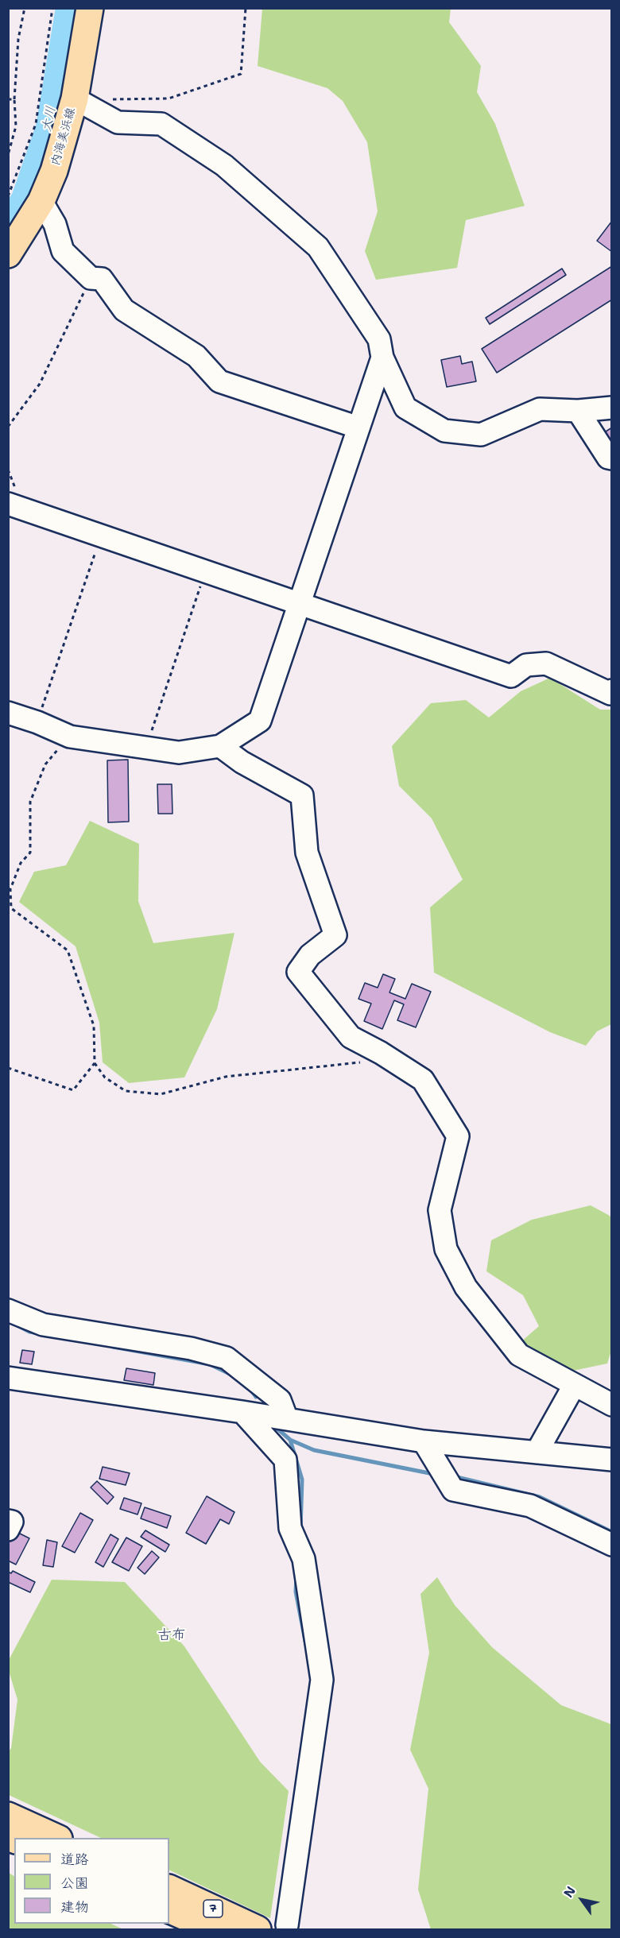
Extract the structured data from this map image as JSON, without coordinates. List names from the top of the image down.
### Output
{
  "streets": {
    "main road": ["内海美浜線", "7"]
  },
  "districts": ["古布"],
  "water": ["大川"],
  "legend": ["道路", "公園", "建物"],
  "north": "top left"
}
